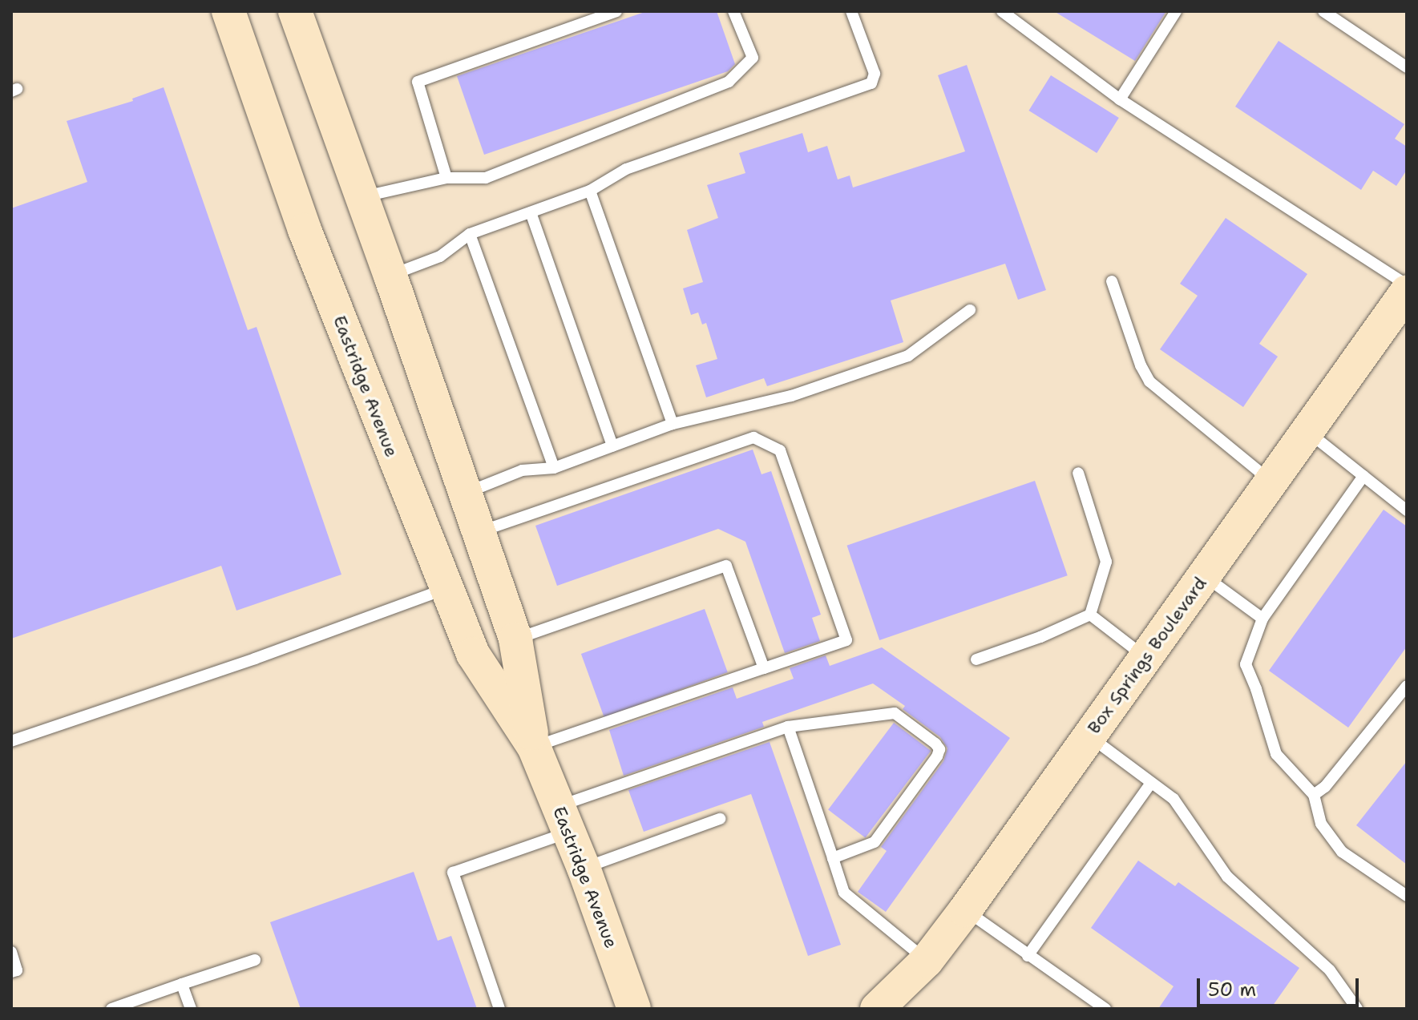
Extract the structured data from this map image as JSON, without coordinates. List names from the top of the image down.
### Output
{
  "streets": {
    "main road": ["Eastridge Avenue", "Box Springs Boulevard"]
  },
  "scale_bar": "50 m"
}
